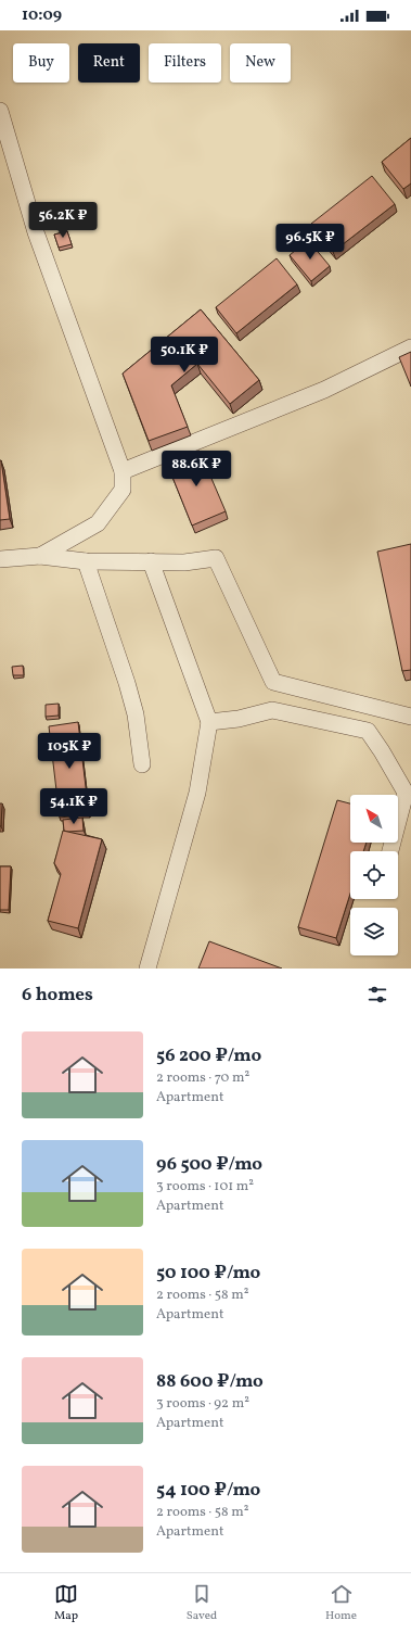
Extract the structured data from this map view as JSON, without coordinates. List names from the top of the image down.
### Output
{
  "north": "top left",
  "page": {
    "status": "10:09",
    "chip": [
      "Buy",
      "Rent",
      "Filters",
      "New"
    ],
    "price": [
      "56.2K ₽",
      "96.5K ₽",
      "50.1K ₽",
      "88.6K ₽",
      "105K ₽",
      "54.1K ₽"
    ],
    "heading": "6 homes",
    "list": [
      {
        "name": "56 200 ₽/mo",
        "note": "2 rooms · 70 m² · Apartment"
      },
      {
        "name": "96 500 ₽/mo",
        "note": "3 rooms · 101 m² · Apartment"
      },
      {
        "name": "50 100 ₽/mo",
        "note": "2 rooms · 58 m² · Apartment"
      },
      {
        "name": "88 600 ₽/mo",
        "note": "3 rooms · 92 m² · Apartment"
      },
      {
        "name": "54 100 ₽/mo",
        "note": "2 rooms · 58 m² · Apartment"
      }
    ],
    "tabs": ["Map", "Saved", "Home"]
  }
}
